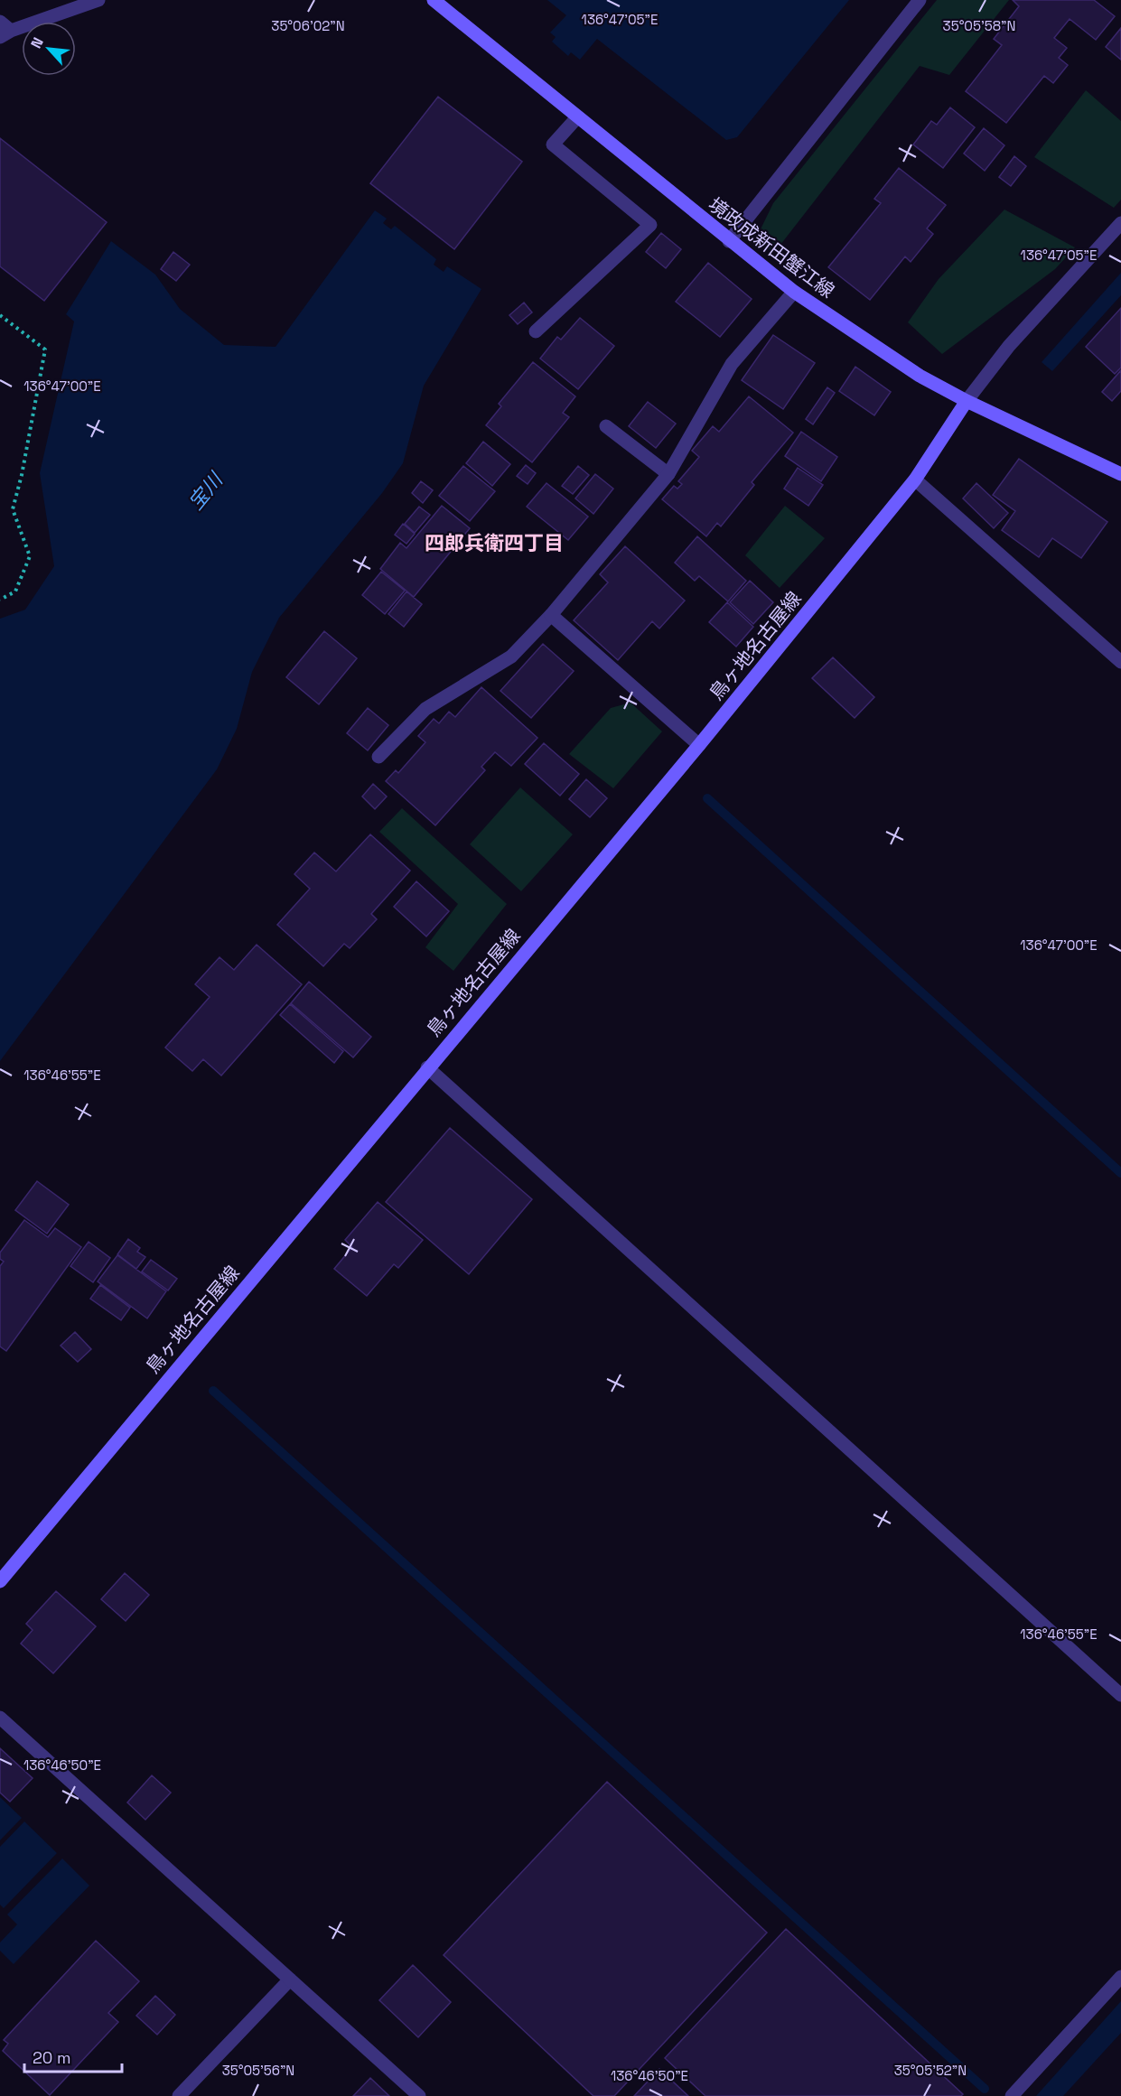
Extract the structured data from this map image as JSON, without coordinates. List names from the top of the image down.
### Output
{
  "streets": {
    "main road": ["境政成新田蟹江線", "鳥ヶ地名古屋線"]
  },
  "crossings": [
    ["境政成新田蟹江線", "鳥ヶ地名古屋線"]
  ],
  "districts": ["四郎兵衛四丁目"],
  "water": ["宝川"],
  "scale_bar": "20 m",
  "north": "top left",
  "coordinates": [
    "136°47'05\"E",
    "35°06'02\"N",
    "35°05'58\"N",
    "136°47'00\"E",
    "136°46'55\"E",
    "136°46'50\"E",
    "35°05'56\"N",
    "35°05'52\"N"
  ]
}
